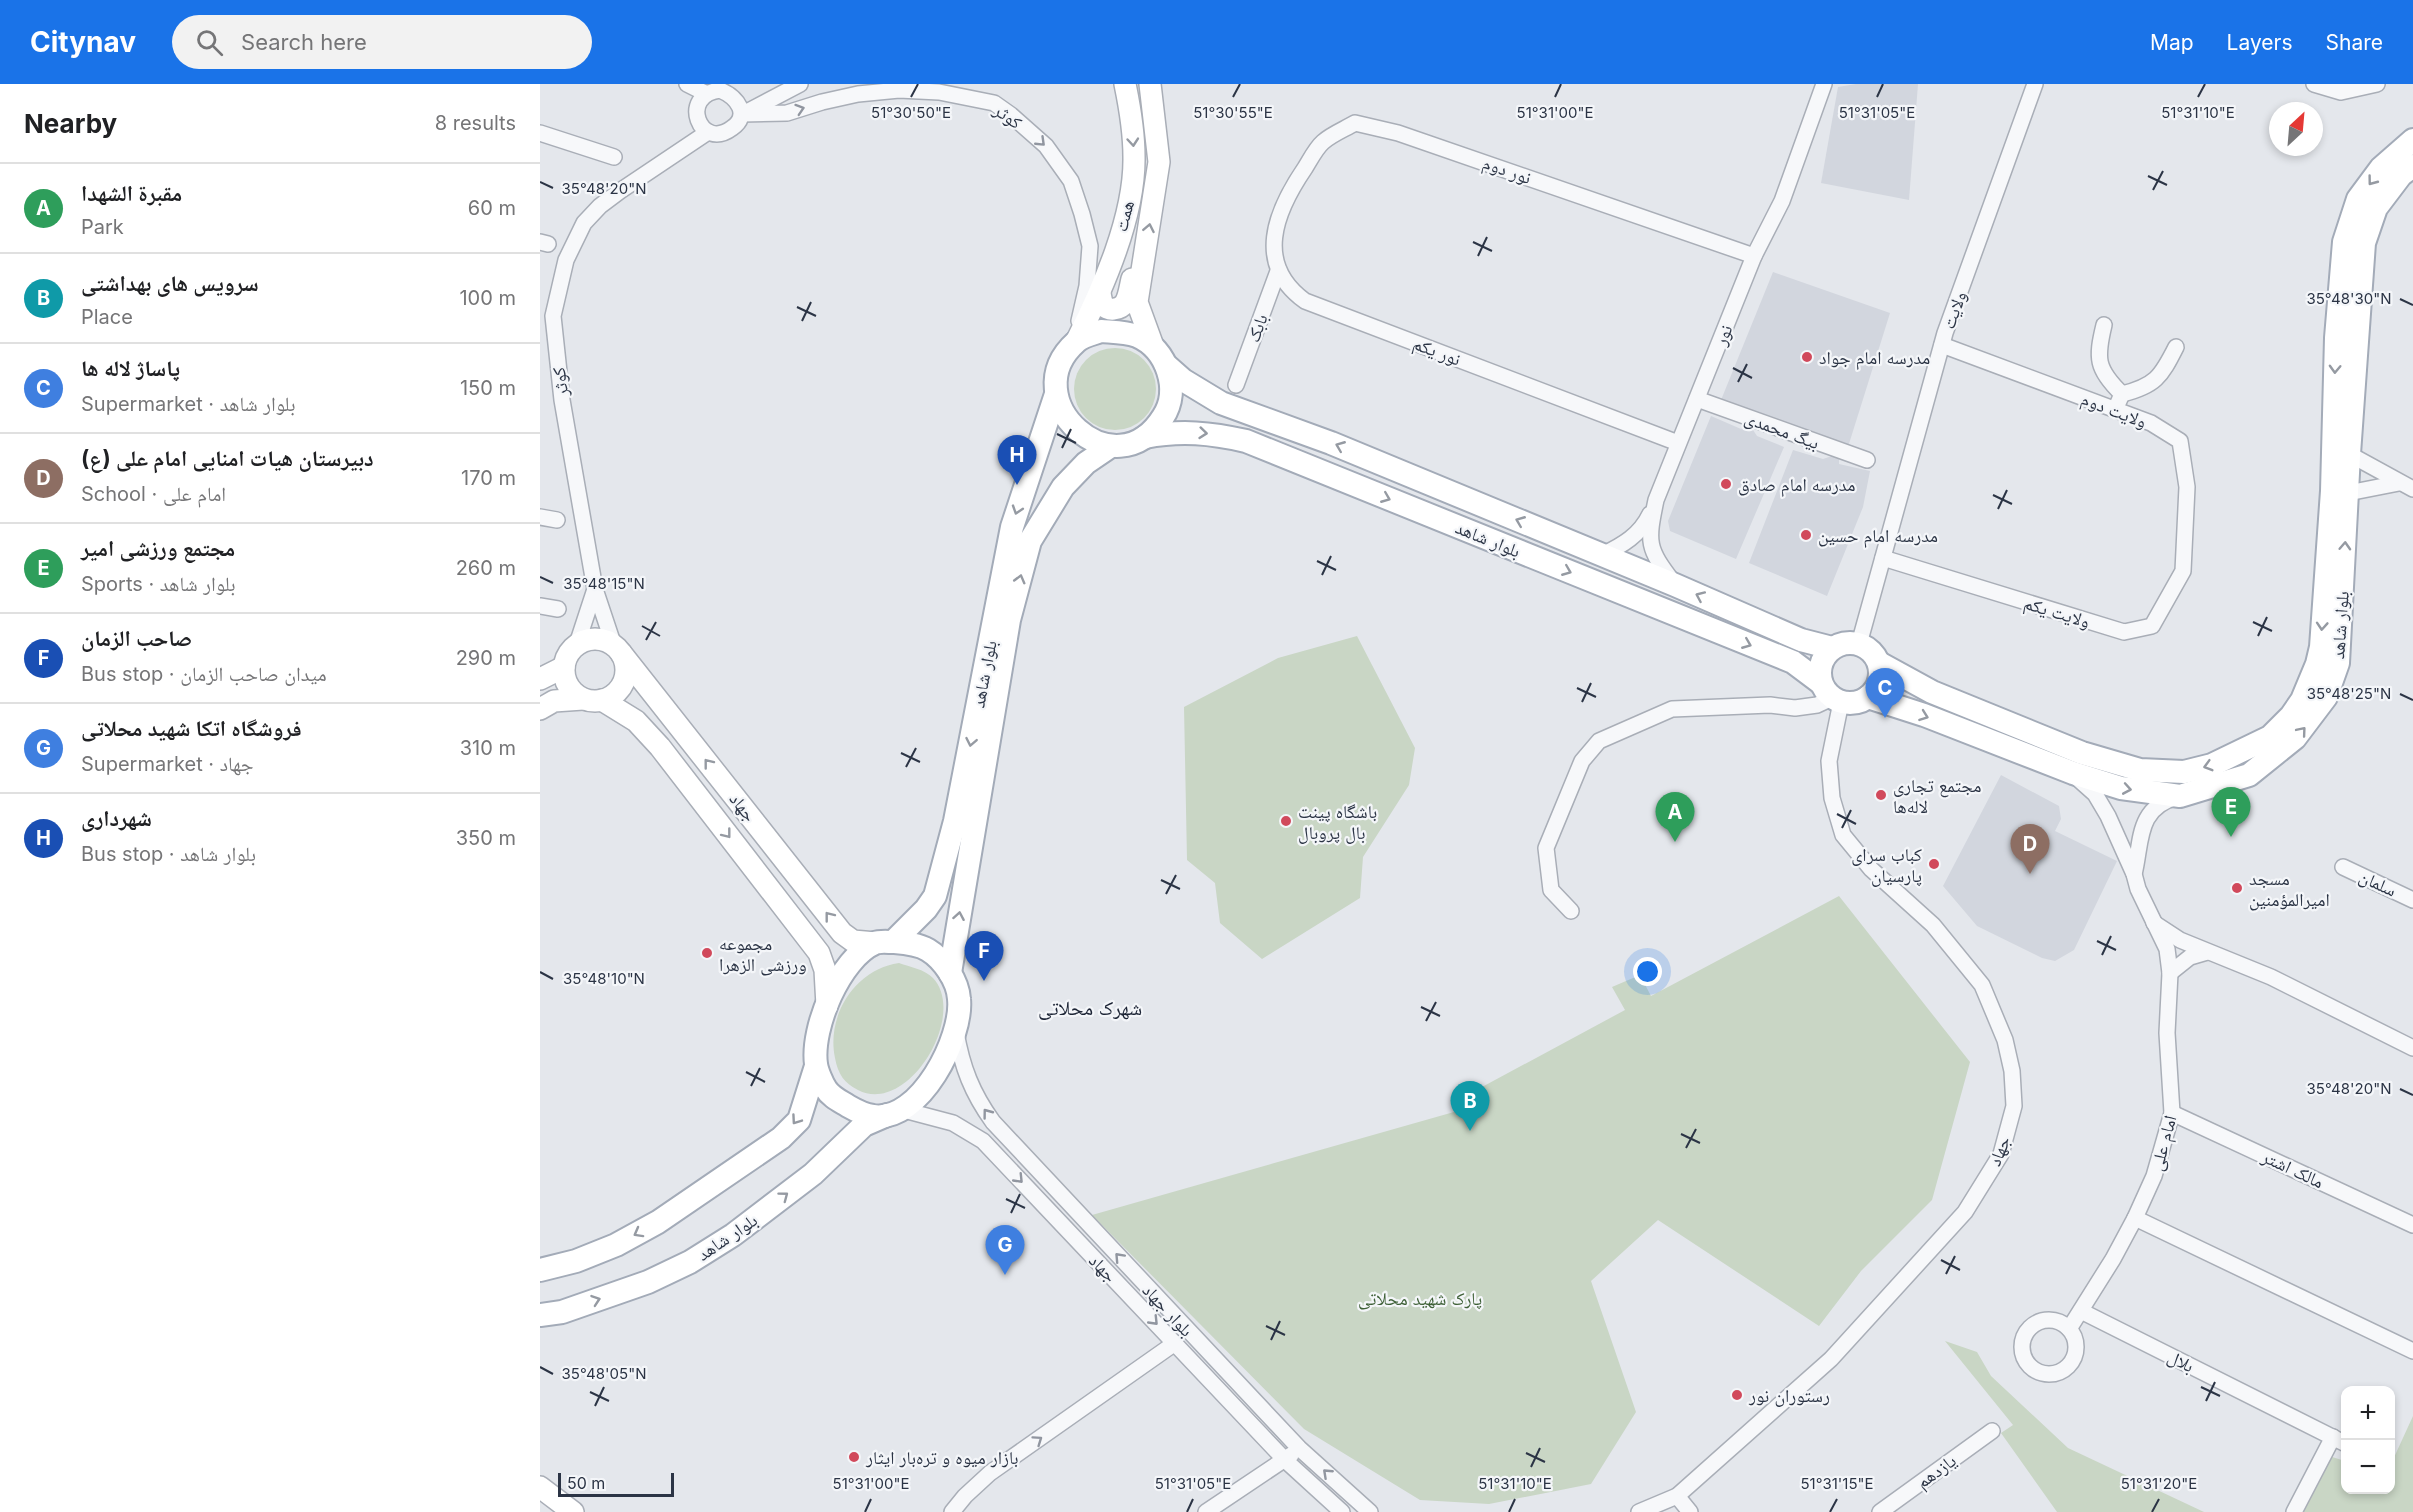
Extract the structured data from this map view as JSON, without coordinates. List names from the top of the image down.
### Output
{
  "streets": {
    "main road": ["همت", "بلوار شاهد", "جهاد"],
    "street": [
      "کوثر",
      "نور دوم",
      "ولایت",
      "بابک",
      "نور",
      "نور یکم",
      "ولایت دوم",
      "بیگ محمدی",
      "ولایت یکم",
      "سلمان",
      "امام علی",
      "مالک اشتر",
      "بلوار جهاد",
      "بلال",
      "یازدهم"
    ]
  },
  "crossings": [
    ["کوثر", "همت"],
    ["کوثر", "بلوار شاهد"],
    ["کوثر", "جهاد"],
    ["نور دوم", "بابک"],
    ["نور دوم", "نور"],
    ["نور دوم", "نور یکم"],
    ["همت", "بلوار شاهد"],
    ["ولایت", "ولایت دوم"],
    ["ولایت", "بلوار شاهد"],
    ["ولایت", "ولایت یکم"],
    ["ولایت", "جهاد"],
    ["بابک", "نور یکم"],
    ["نور", "نور یکم"],
    ["نور", "بیگ محمدی"],
    ["نور", "بلوار شاهد"],
    ["ولایت دوم", "ولایت یکم"],
    ["بلوار شاهد", "جهاد"],
    ["بلوار شاهد", "امام علی"],
    ["بلوار شاهد", "بلوار جهاد"],
    ["جهاد", "بلوار جهاد"],
    ["امام علی", "مالک اشتر"],
    ["امام علی", "بلال"]
  ],
  "one_way": ["بلوار جهاد"],
  "districts": ["شهرک محلاتی"],
  "parks": ["پارک شهید محلاتی"],
  "places": [
    "مدرسه امام جواد",
    "مدرسه امام صادق",
    "مدرسه امام حسین",
    "مجتمع تجاری لاله‌ها",
    "باشگاه پینت بال پروبال",
    "کباب سرای پارسیان",
    "مسجد امیرالمؤمنین",
    "مجموعه ورزشی الزهرا",
    "رستوران نور",
    "بازار میوه و تره‌بار ایثار"
  ],
  "scale_bar": "50 m",
  "north": "top right",
  "page": {
    "header": "Citynav",
    "search": "Search here",
    "nav": ["Map", "Layers", "Share"],
    "heading": ["Nearby", "8 results"],
    "list": [
      {
        "mark": "A",
        "name": "مقبرة الشهدا",
        "note": "Park",
        "value": "60 m"
      },
      {
        "mark": "B",
        "name": "سرویس های بهداشتی",
        "note": "Place",
        "value": "100 m"
      },
      {
        "mark": "C",
        "name": "پاساژ لاله ها",
        "note": "Supermarket · بلوار شاهد",
        "value": "150 m"
      },
      {
        "mark": "D",
        "name": "دبیرستان هیات امنایی امام علی (ع)",
        "note": "School · امام علی",
        "value": "170 m"
      },
      {
        "mark": "E",
        "name": "مجتمع ورزشی امیر",
        "note": "Sports · بلوار شاهد",
        "value": "260 m"
      },
      {
        "mark": "F",
        "name": "صاحب الزمان",
        "note": "Bus stop · میدان صاحب الزمان",
        "value": "290 m"
      },
      {
        "mark": "G",
        "name": "فروشگاه اتکا شهید محلاتی",
        "note": "Supermarket · جهاد",
        "value": "310 m"
      },
      {
        "mark": "H",
        "name": "شهرداری",
        "note": "Bus stop · بلوار شاهد",
        "value": "350 m"
      }
    ],
    "pins": [
      "H",
      "C",
      "E",
      "A",
      "D",
      "F",
      "B",
      "G"
    ],
    "map_buttons": ["+", "−"],
    "scale": "50 m"
  },
  "coordinates": [
    "51°30'50\"E",
    "51°30'55\"E",
    "51°31'05\"E",
    "51°31'10\"E",
    "51°31'00\"E",
    "35°48'20\"N",
    "35°48'30\"N",
    "35°48'15\"N",
    "35°48'25\"N",
    "35°48'10\"N",
    "35°48'05\"N",
    "51°31'15\"E",
    "51°31'20\"E"
  ]
}
